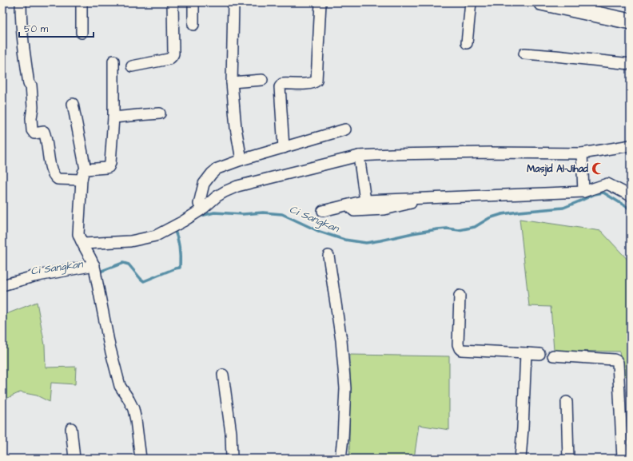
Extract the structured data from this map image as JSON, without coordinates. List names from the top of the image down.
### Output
{
  "water": ["Ci Sangkan"],
  "places": {
    "mosque": ["Masjid Al-Jihad"]
  },
  "scale_bar": "50 m"
}
